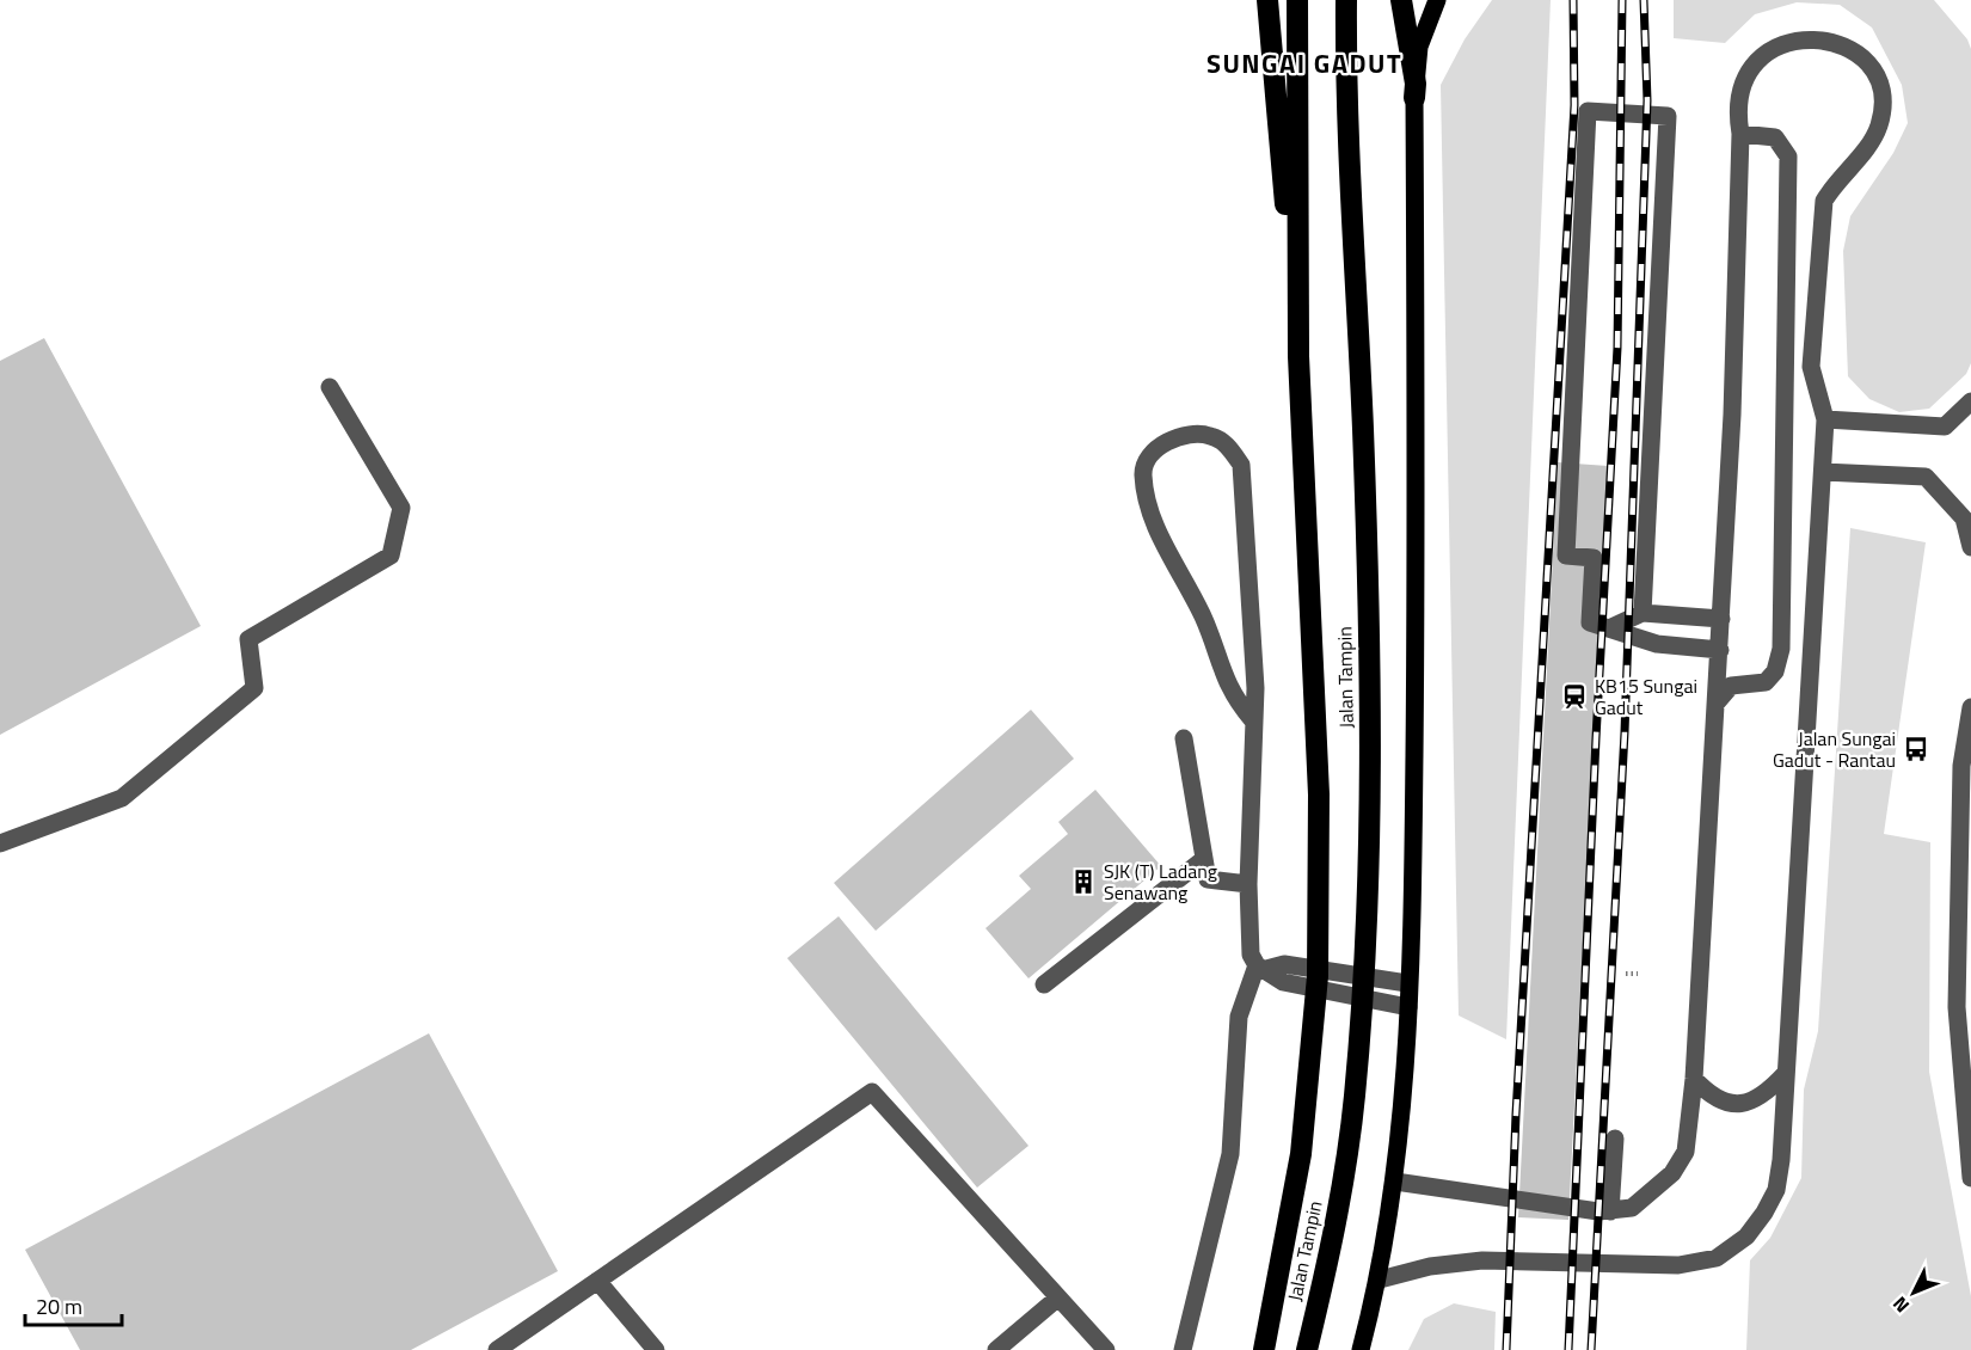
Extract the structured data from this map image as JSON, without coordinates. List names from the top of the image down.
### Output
{
  "streets": {
    "highway": ["Jalan Tampin"]
  },
  "districts": ["SUNGAI GADUT"],
  "places": {
    "station": ["KB15 Sungai Gadut"],
    "bus stop": ["Jalan Sungai Gadut - Rantau"],
    "building": ["SJK (T) Ladang Senawang"]
  },
  "scale_bar": "20 m",
  "north": "bottom left"
}
